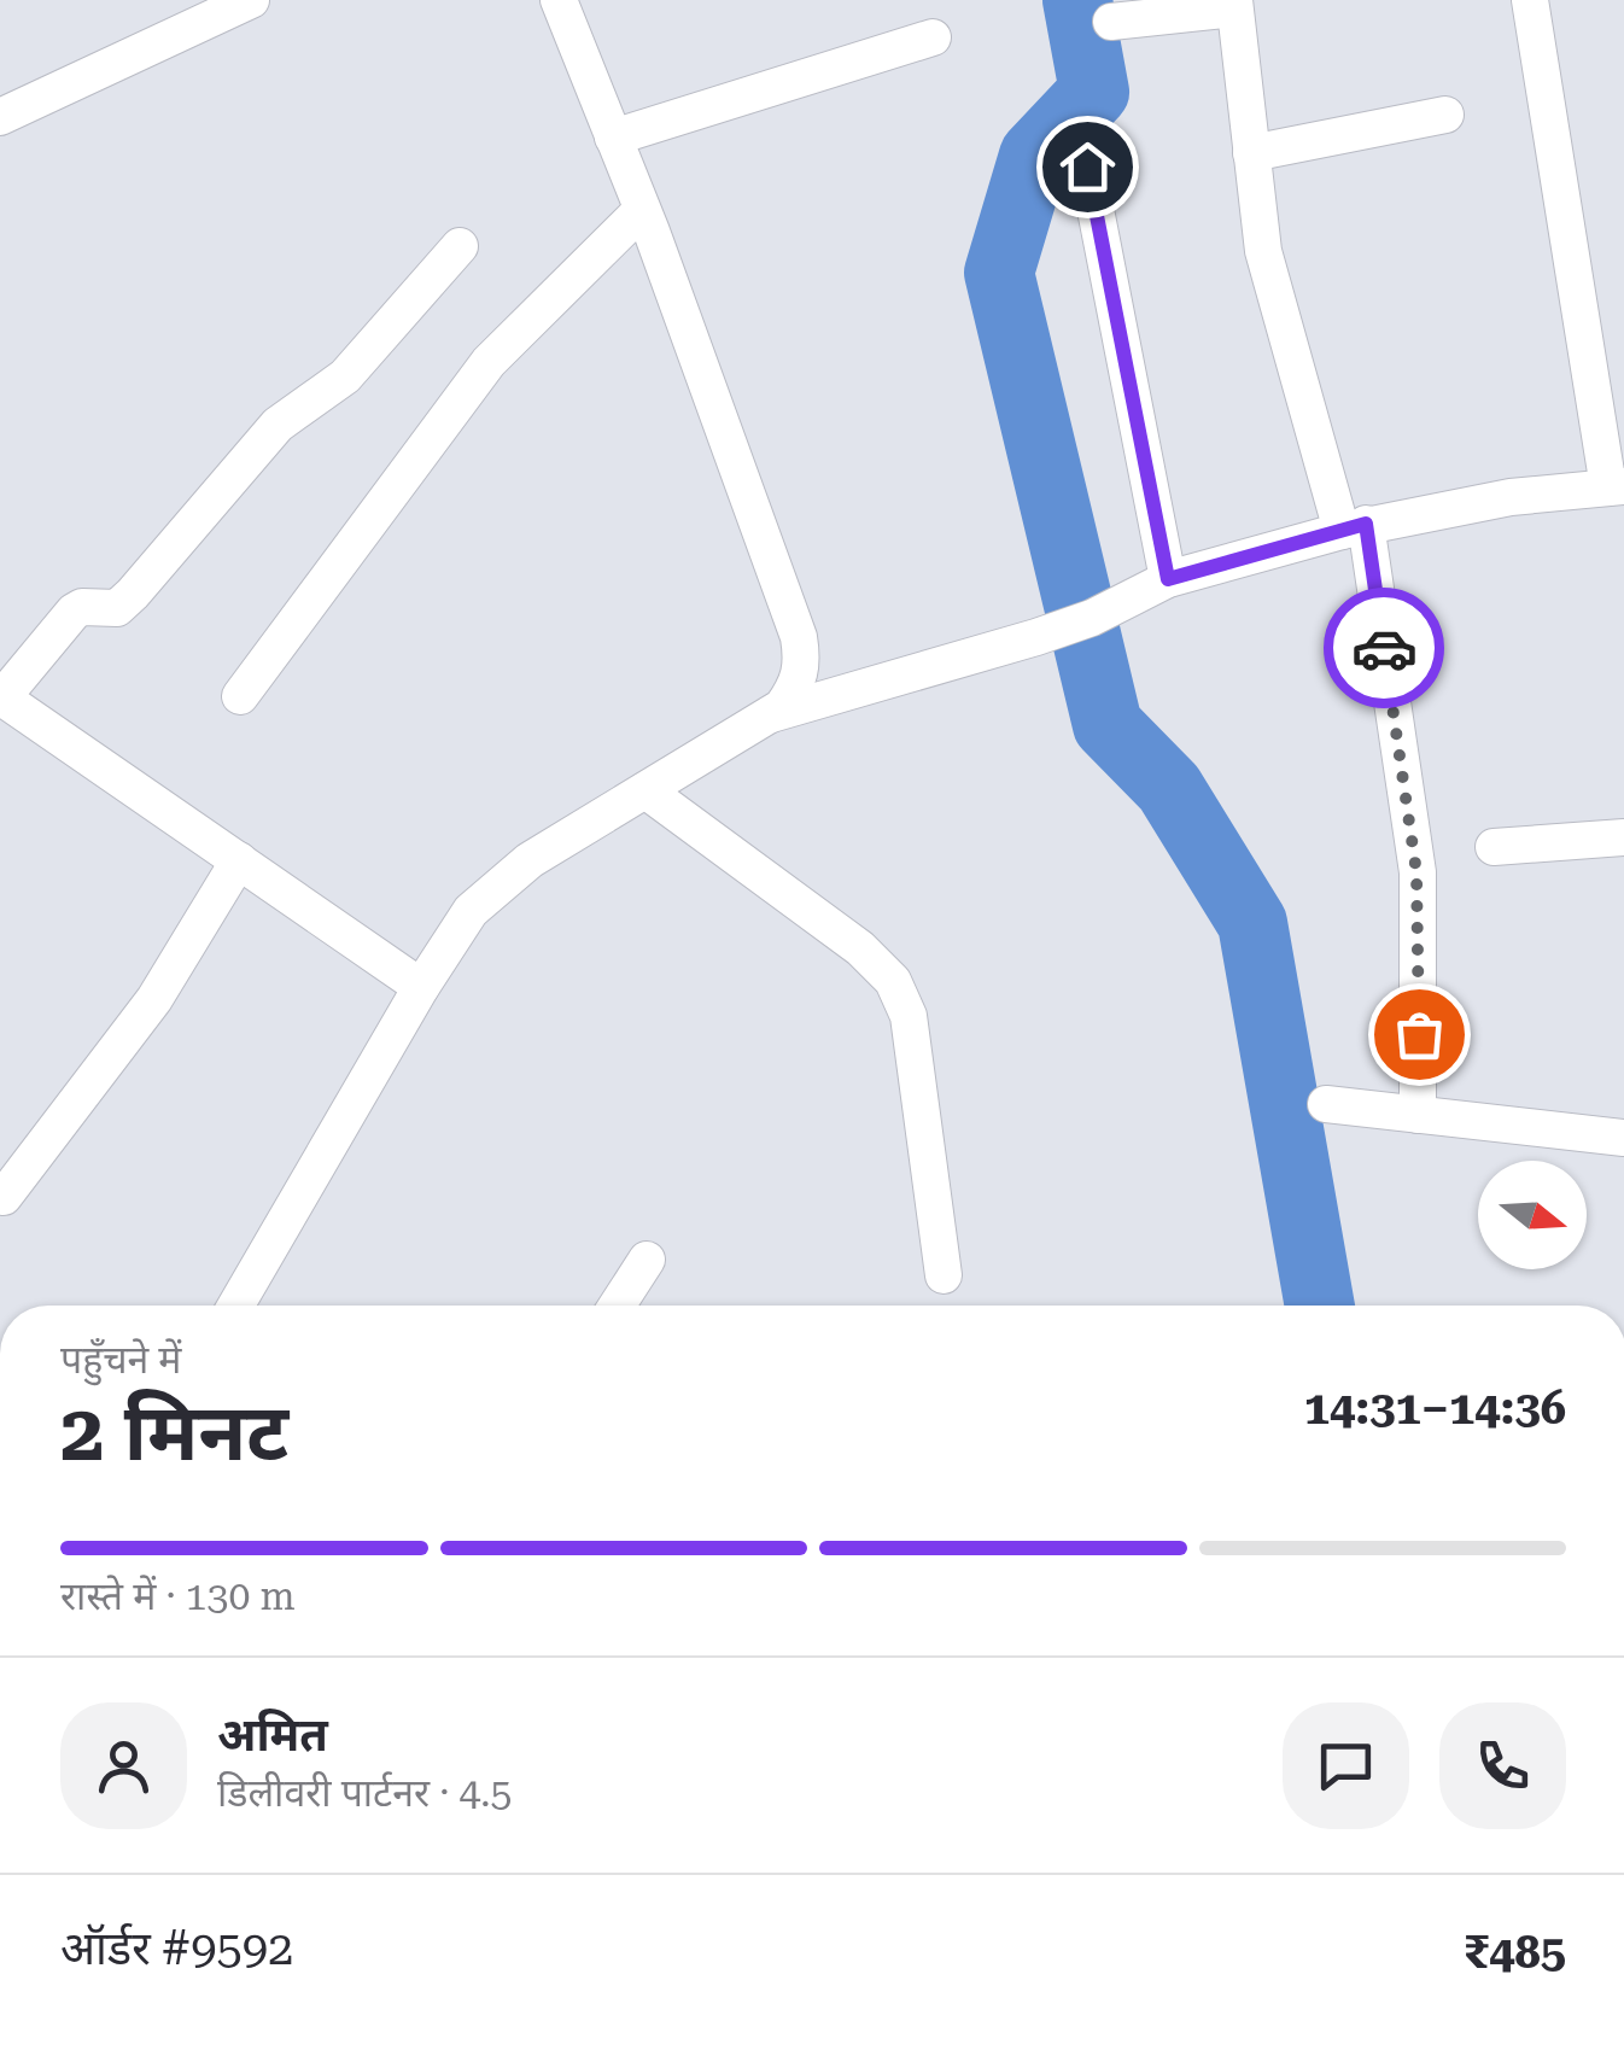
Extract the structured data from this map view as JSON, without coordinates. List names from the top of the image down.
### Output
{
  "north": "right",
  "page": {
    "heading": ["2 मिनट", "पहुँचने में", "14:31–14:36"],
    "panel": [
      "अमित",
      "डिलीवरी पार्टनर · 4.5",
      "ऑर्डर #9592",
      "₹485"
    ],
    "bar": "रास्ते में · 130 m"
  }
}
